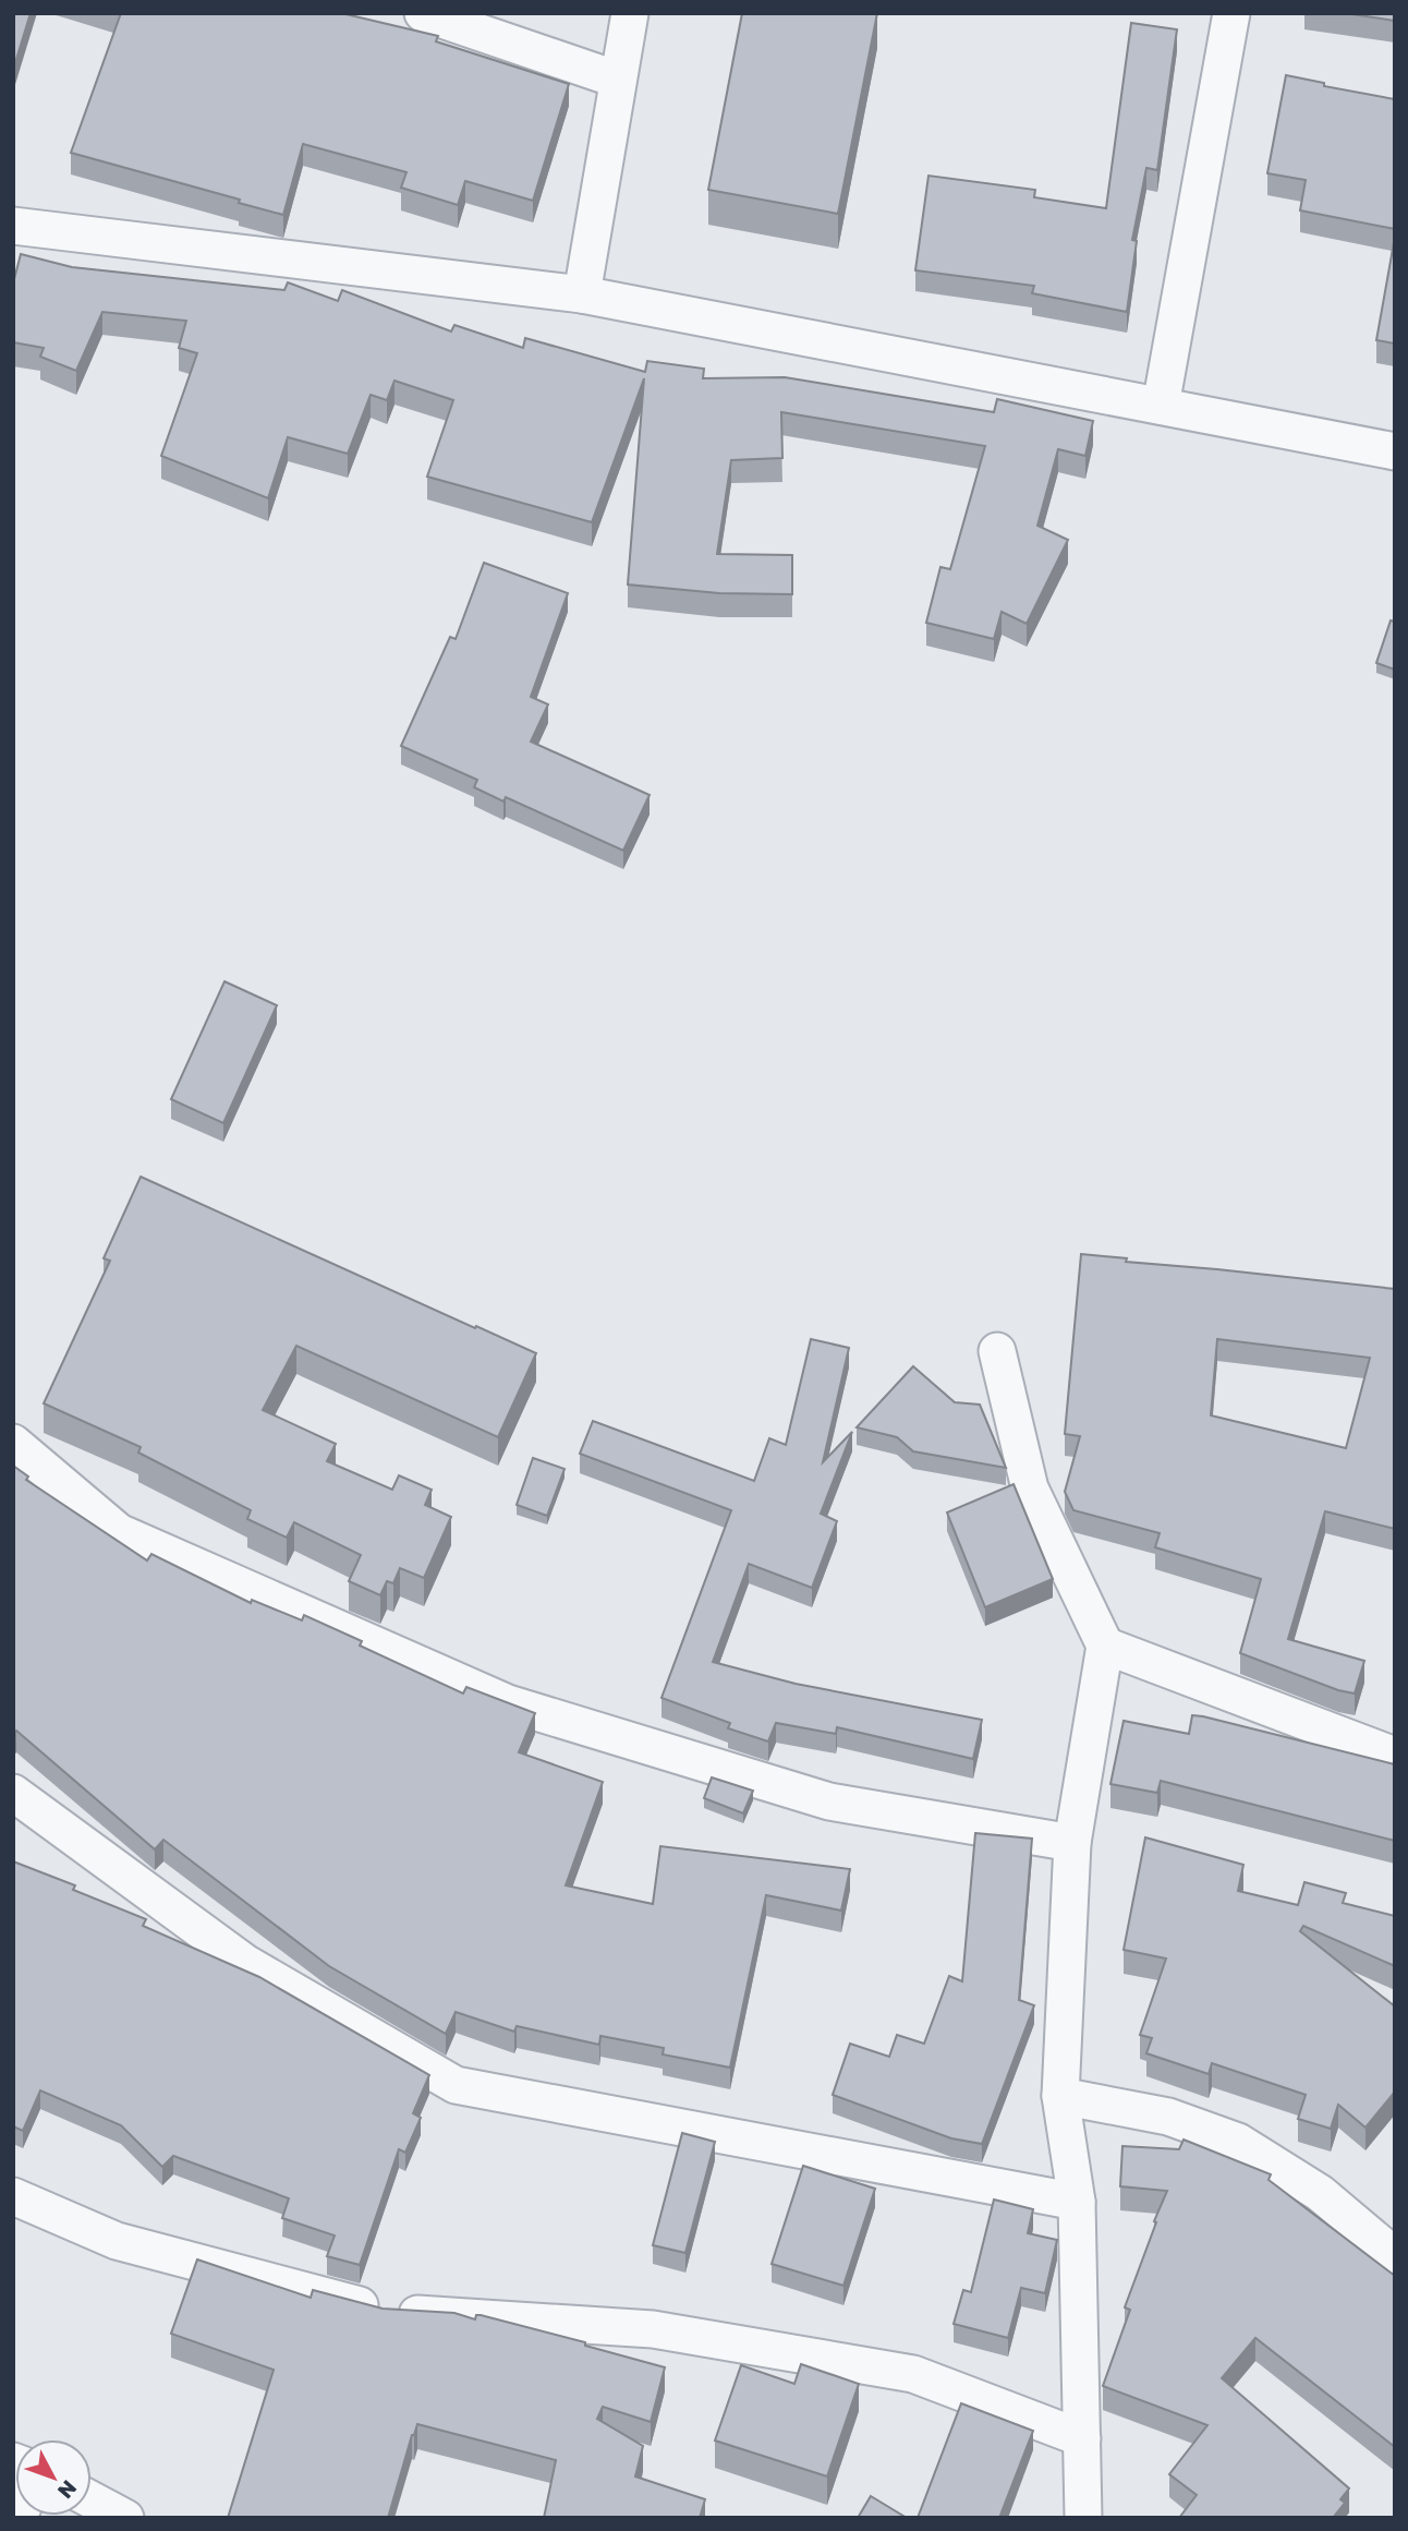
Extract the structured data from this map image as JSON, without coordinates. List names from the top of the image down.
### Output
{
  "north": "bottom right"
}
